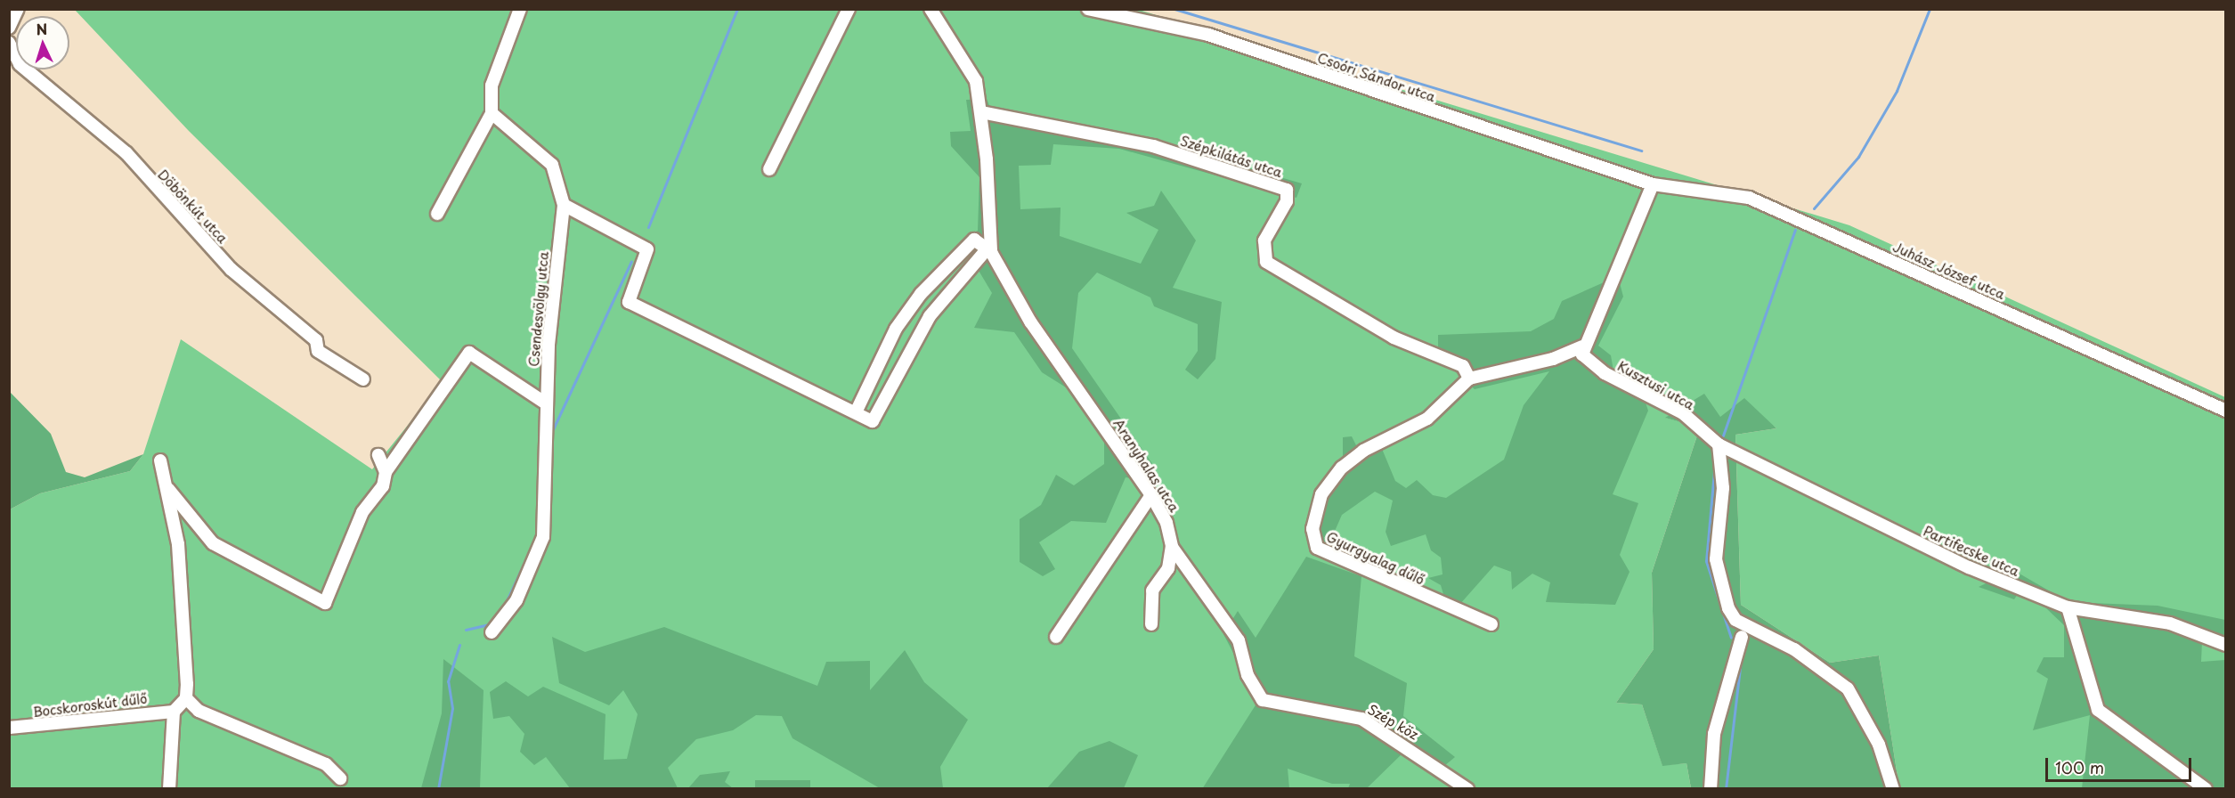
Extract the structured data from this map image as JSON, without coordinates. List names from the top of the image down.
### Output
{
  "streets": {
    "street": [
      "Csoóri Sándor utca",
      "Szépkilátás utca",
      "Döbönkút utca",
      "Juhász József utca",
      "Csendesvölgy utca",
      "Kusztusi utca",
      "Aranyhalas utca",
      "Partifecske utca",
      "Gyurgyalag dűlő",
      "Bocskoroskút dűlő",
      "Szép köz"
    ]
  },
  "crossings": [
    ["Csoóri Sándor utca", "Juhász József utca"],
    ["Szépkilátás utca", "Aranyhalas utca"],
    ["Szépkilátás utca", "Gyurgyalag dűlő"],
    ["Kusztusi utca", "Partifecske utca"],
    ["Aranyhalas utca", "Szép köz"]
  ],
  "scale_bar": "100 m",
  "north": "top"
}
